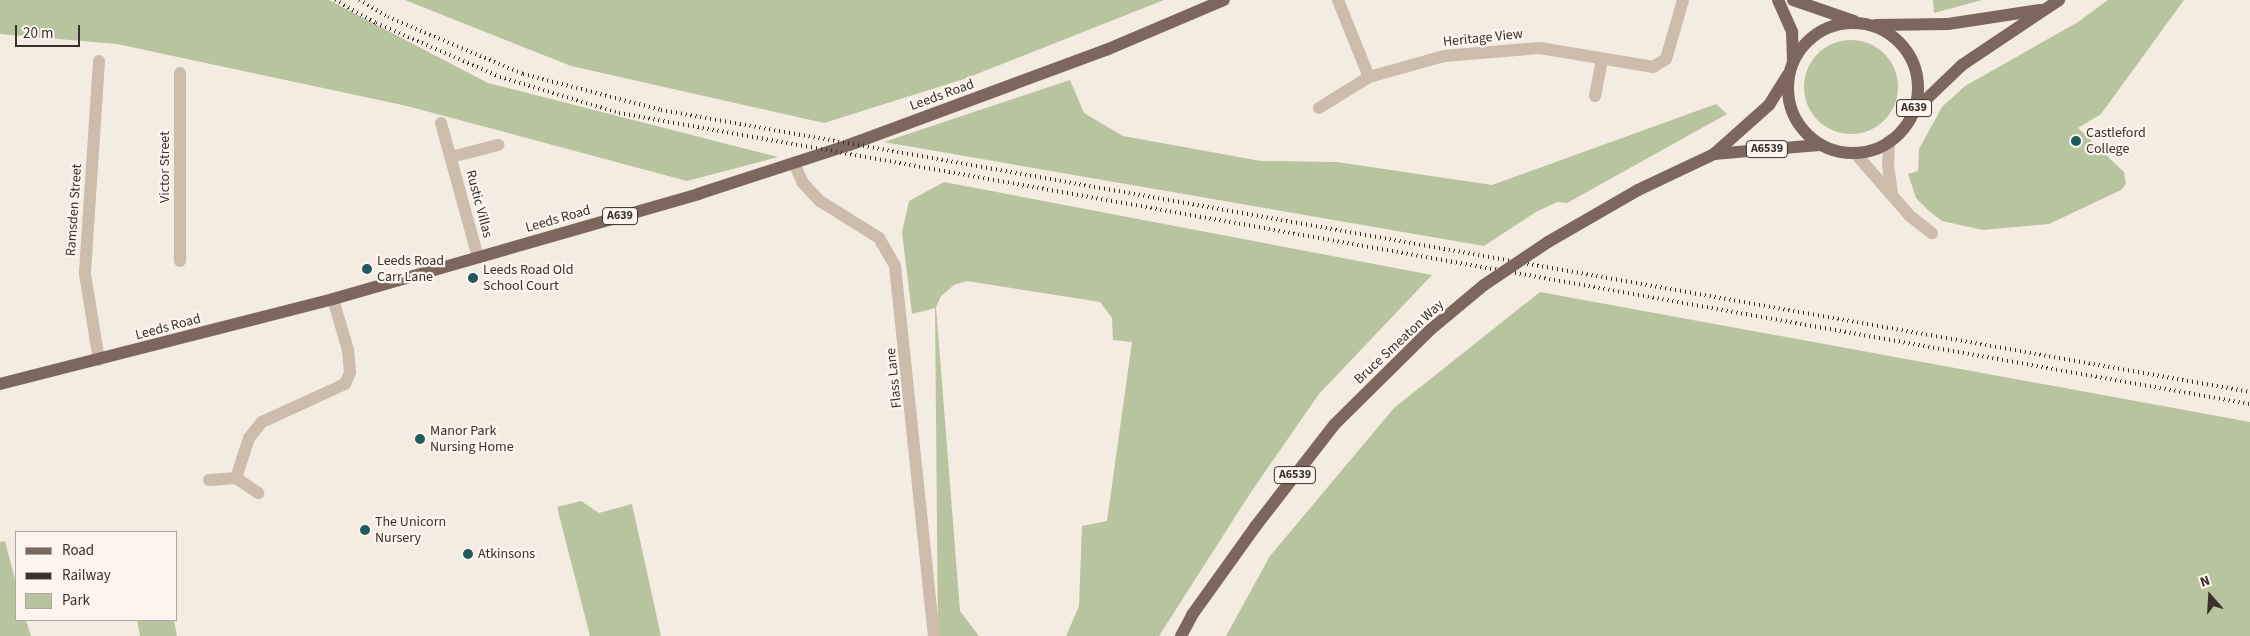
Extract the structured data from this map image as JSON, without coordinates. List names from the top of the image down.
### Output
{
  "streets": {
    "main road": [
      "Leeds Road",
      "A639",
      "A6539",
      "Bruce Smeaton Way"
    ],
    "street": [
      "Heritage View",
      "Victor Street",
      "Rustic Villas",
      "Ramsden Street",
      "Flass Lane"
    ]
  },
  "crossings": [
    ["Leeds Road", "Rustic Villas"],
    ["Leeds Road", "Ramsden Street"],
    ["Leeds Road", "Flass Lane"],
    ["A639", "Bruce Smeaton Way"]
  ],
  "places": [
    "Castleford College",
    "Leeds Road Carr Lane",
    "Leeds Road Old School Court",
    "Manor Park Nursing Home",
    "The Unicorn Nursery",
    "Atkinsons"
  ],
  "legend": ["Road", "Railway", "Park"],
  "scale_bar": "20 m",
  "north": "top"
}
